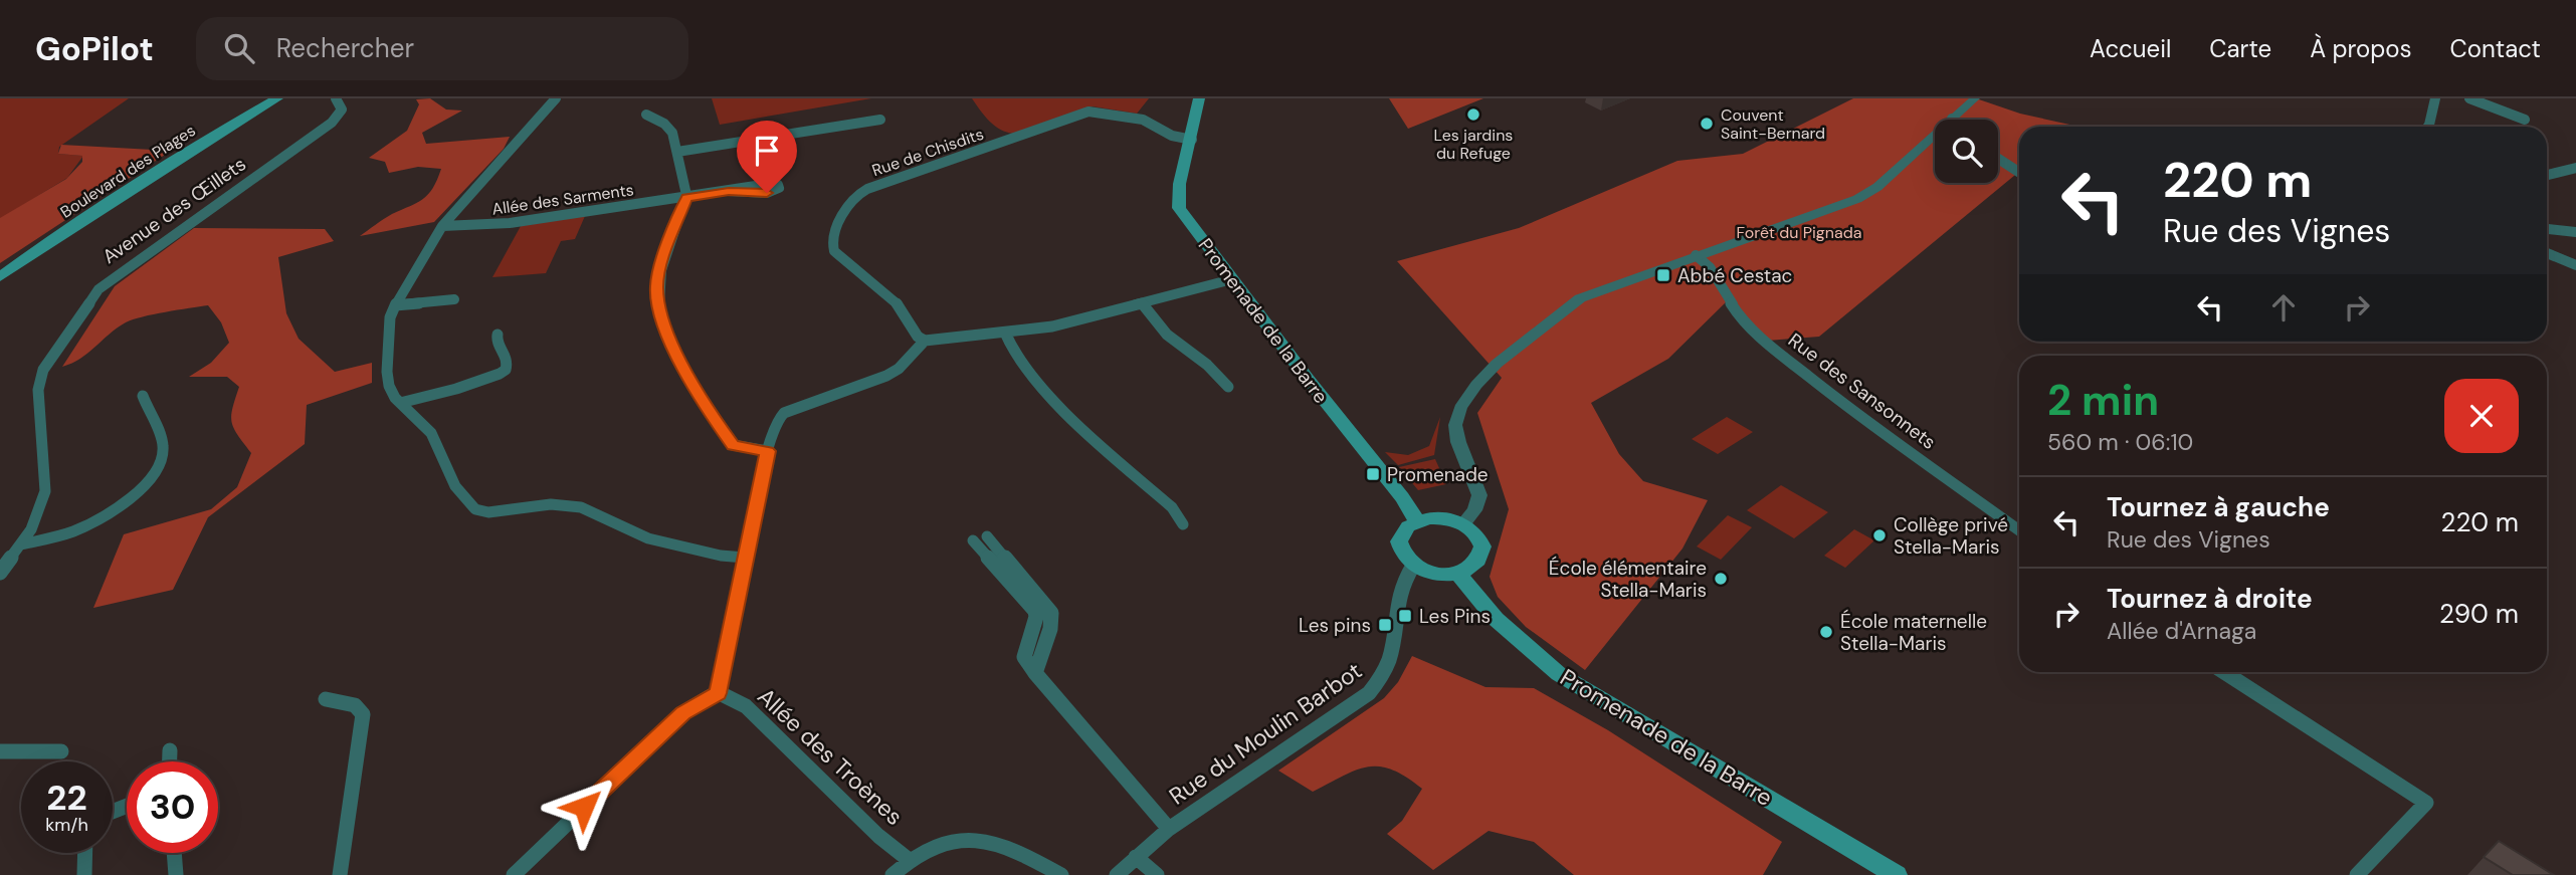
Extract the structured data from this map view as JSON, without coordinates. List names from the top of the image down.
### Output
{
  "streets": {
    "main road": ["Boulevard des Plages", "Promenade de la Barre"],
    "street": [
      "Rue de Chisdits",
      "Allée des Sarments",
      "Avenue des Œillets",
      "Rue des Sansonnets",
      "Rue du Moulin Barbot",
      "Allée des Troènes"
    ]
  },
  "crossings": [
    ["Rue de Chisdits", "Promenade de la Barre"],
    ["Promenade de la Barre", "Rue du Moulin Barbot"]
  ],
  "parks": ["Forêt du Pignada"],
  "places": {
    "other": [
      "Les jardins du Refuge",
      "Couvent Saint-Bernard",
      "Collège privé Stella-Maris",
      "École élémentaire Stella-Maris",
      "École maternelle Stella-Maris"
    ],
    "transit": [
      "Abbé Cestac",
      "Promenade",
      "Les Pins",
      "Les pins"
    ]
  },
  "page": {
    "header": "GoPilot",
    "search": "Rechercher",
    "nav": [
      "Accueil",
      "Carte",
      "À propos",
      "Contact"
    ],
    "turn": ["220 m", "Rue des Vignes"],
    "heading": ["2 min", "560 m · 06:10"],
    "list": [
      {
        "name": "Tournez à gauche",
        "note": "Rue des Vignes",
        "value": "220 m"
      },
      {
        "name": "Tournez à droite",
        "note": "Allée d'Arnaga",
        "value": "290 m"
      }
    ],
    "speed": "22 km/h",
    "limit": "30"
  }
}
